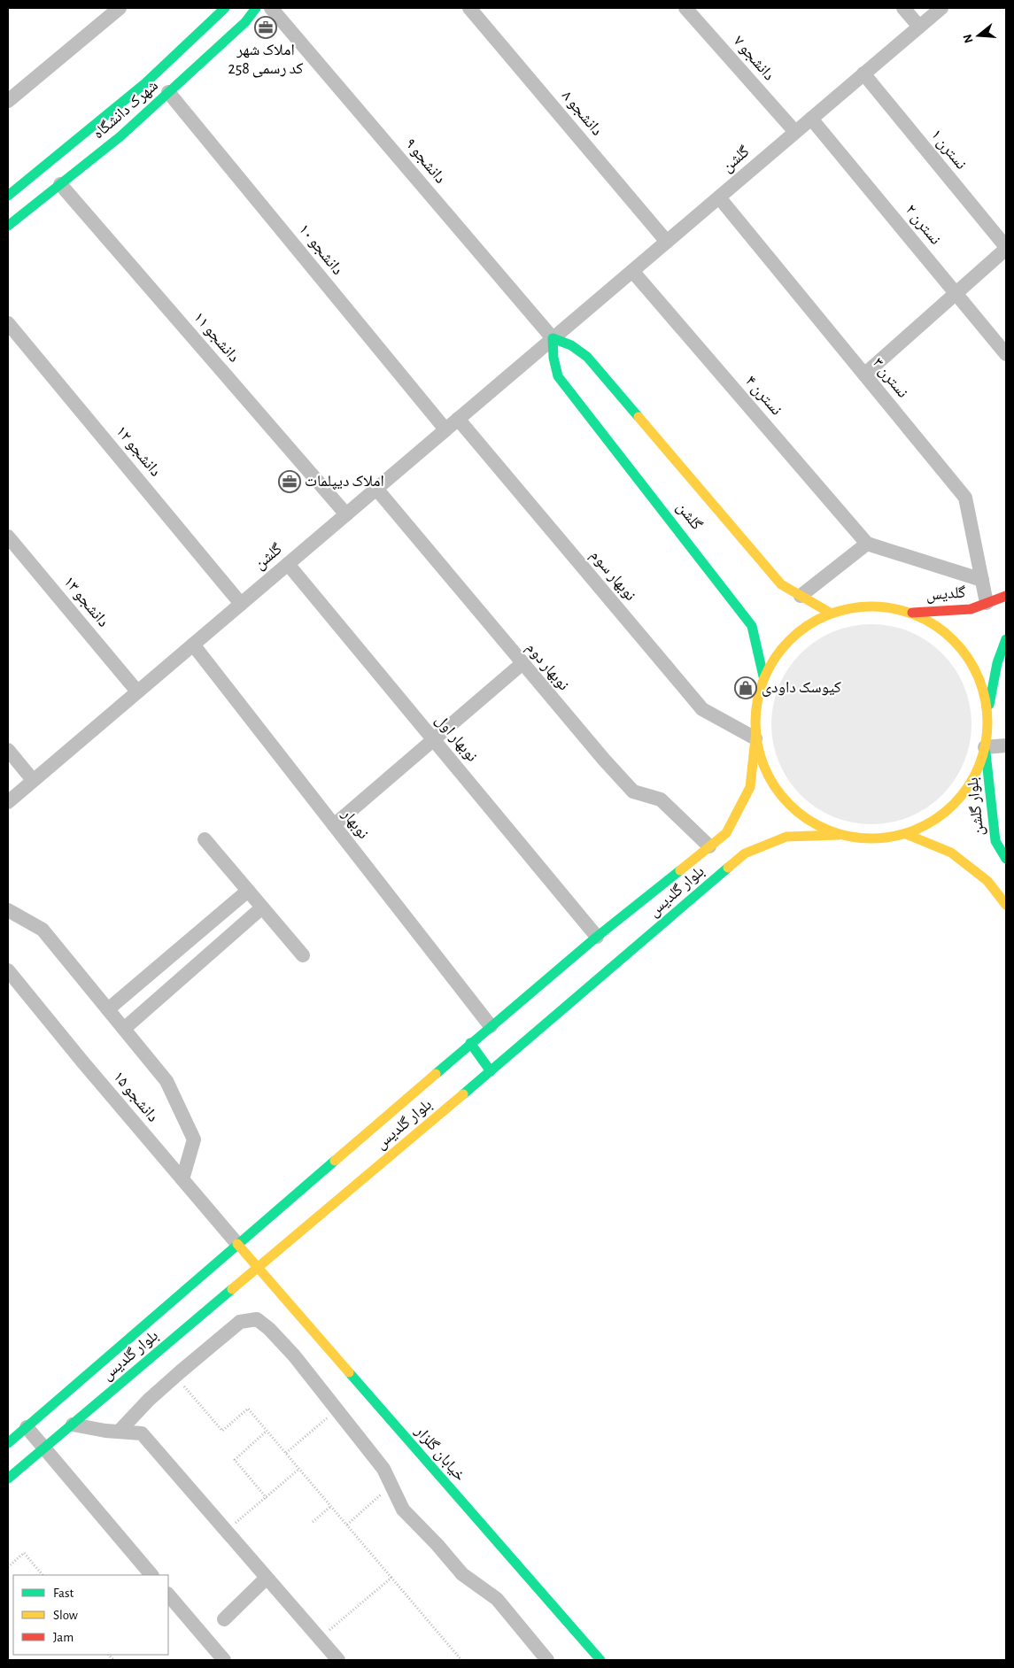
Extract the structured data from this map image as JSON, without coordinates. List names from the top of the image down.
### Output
{
  "streets": {
    "main road": [
      "شهرک دانشگاه",
      "گلشن",
      "گلدیس",
      "بلوار گلشن",
      "بلوار گلدیس",
      "خیابان گلزار"
    ],
    "street": [
      "دانشجو ۷",
      "دانشجو ۸",
      "نسترن ۱",
      "دانشجو ۹",
      "نسترن ۲",
      "دانشجو ۱۰",
      "دانشجو ۱۱",
      "نسترن ۳",
      "نسترن ۴",
      "دانشجو ۱۲",
      "نوبهار سوم",
      "دانشجو ۱۳",
      "نوبهار دوم",
      "نوبهار اول",
      "نوبهار",
      "دانشجو ۱۵"
    ]
  },
  "crossings": [
    ["دانشجو ۷", "گلشن"],
    ["شهرک دانشگاه", "دانشجو ۱۰"],
    ["شهرک دانشگاه", "دانشجو ۱۱"],
    ["دانشجو ۸", "گلشن"],
    ["نسترن ۱", "گلشن"],
    ["گلشن", "دانشجو ۹"],
    ["گلشن", "نسترن ۲"],
    ["گلشن", "دانشجو ۱۰"],
    ["گلشن", "دانشجو ۱۱"],
    ["گلشن", "نسترن ۳"],
    ["گلشن", "نسترن ۴"],
    ["گلشن", "دانشجو ۱۲"],
    ["گلشن", "نوبهار سوم"],
    ["گلشن", "دانشجو ۱۳"],
    ["گلشن", "نوبهار دوم"],
    ["گلشن", "نوبهار اول"],
    ["گلشن", "نوبهار"],
    ["نسترن ۳", "گلدیس"],
    ["نوبهار سوم", "بلوار گلدیس"],
    ["نوبهار دوم", "بلوار گلدیس"],
    ["نوبهار اول", "بلوار گلدیس"],
    ["نوبهار", "بلوار گلدیس"],
    ["بلوار گلدیس", "دانشجو ۱۵"],
    ["بلوار گلدیس", "خیابان گلزار"],
    ["دانشجو ۱۵", "خیابان گلزار"]
  ],
  "places": {
    "office": ["املاک شهر کد رسمی 258", "املاک دیپلمات"],
    "shop": ["کیوسک داودی"]
  },
  "legend": ["Fast", "Slow", "Jam"],
  "north": "left"
}
